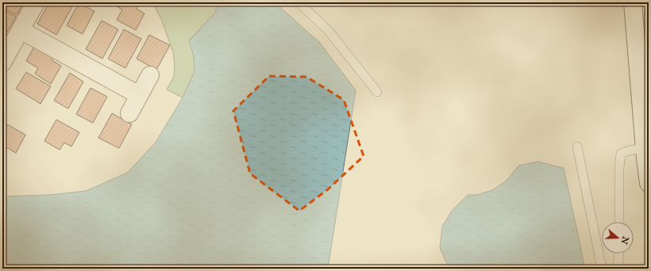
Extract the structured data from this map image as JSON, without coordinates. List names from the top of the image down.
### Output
{
  "north": "right"
}
